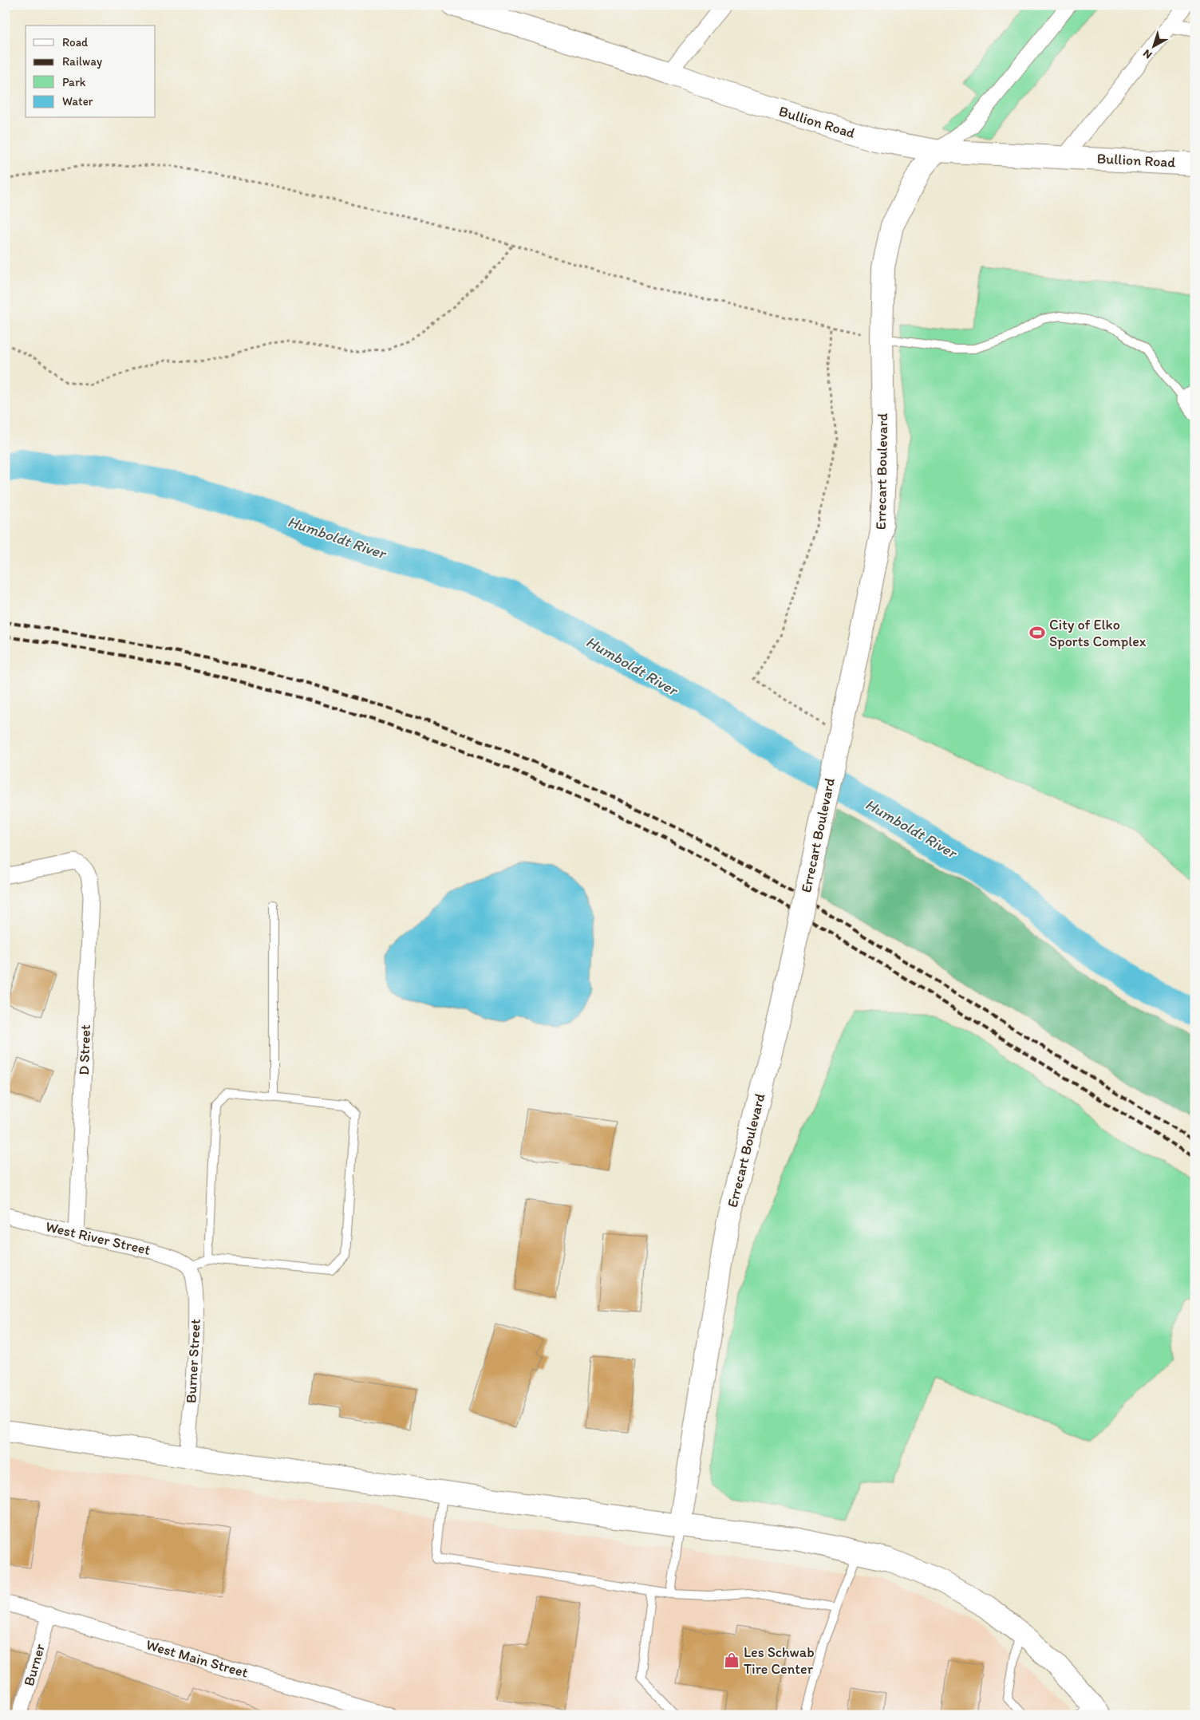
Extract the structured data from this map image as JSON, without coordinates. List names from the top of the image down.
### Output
{
  "streets": {
    "street": [
      "Bullion Road",
      "Errecart Boulevard",
      "D Street",
      "West River Street",
      "Burner Street",
      "West Main Street",
      "Burner"
    ]
  },
  "crossings": [
    ["Bullion Road", "Errecart Boulevard"],
    ["D Street", "West River Street"],
    ["West River Street", "Burner Street"],
    ["West Main Street", "Burner"]
  ],
  "water": ["Humboldt River"],
  "places": {
    "sports": ["City of Elko Sports Complex"],
    "shop": ["Les Schwab Tire Center"]
  },
  "legend": [
    "Road",
    "Railway",
    "Park",
    "Water"
  ],
  "north": "bottom left"
}
